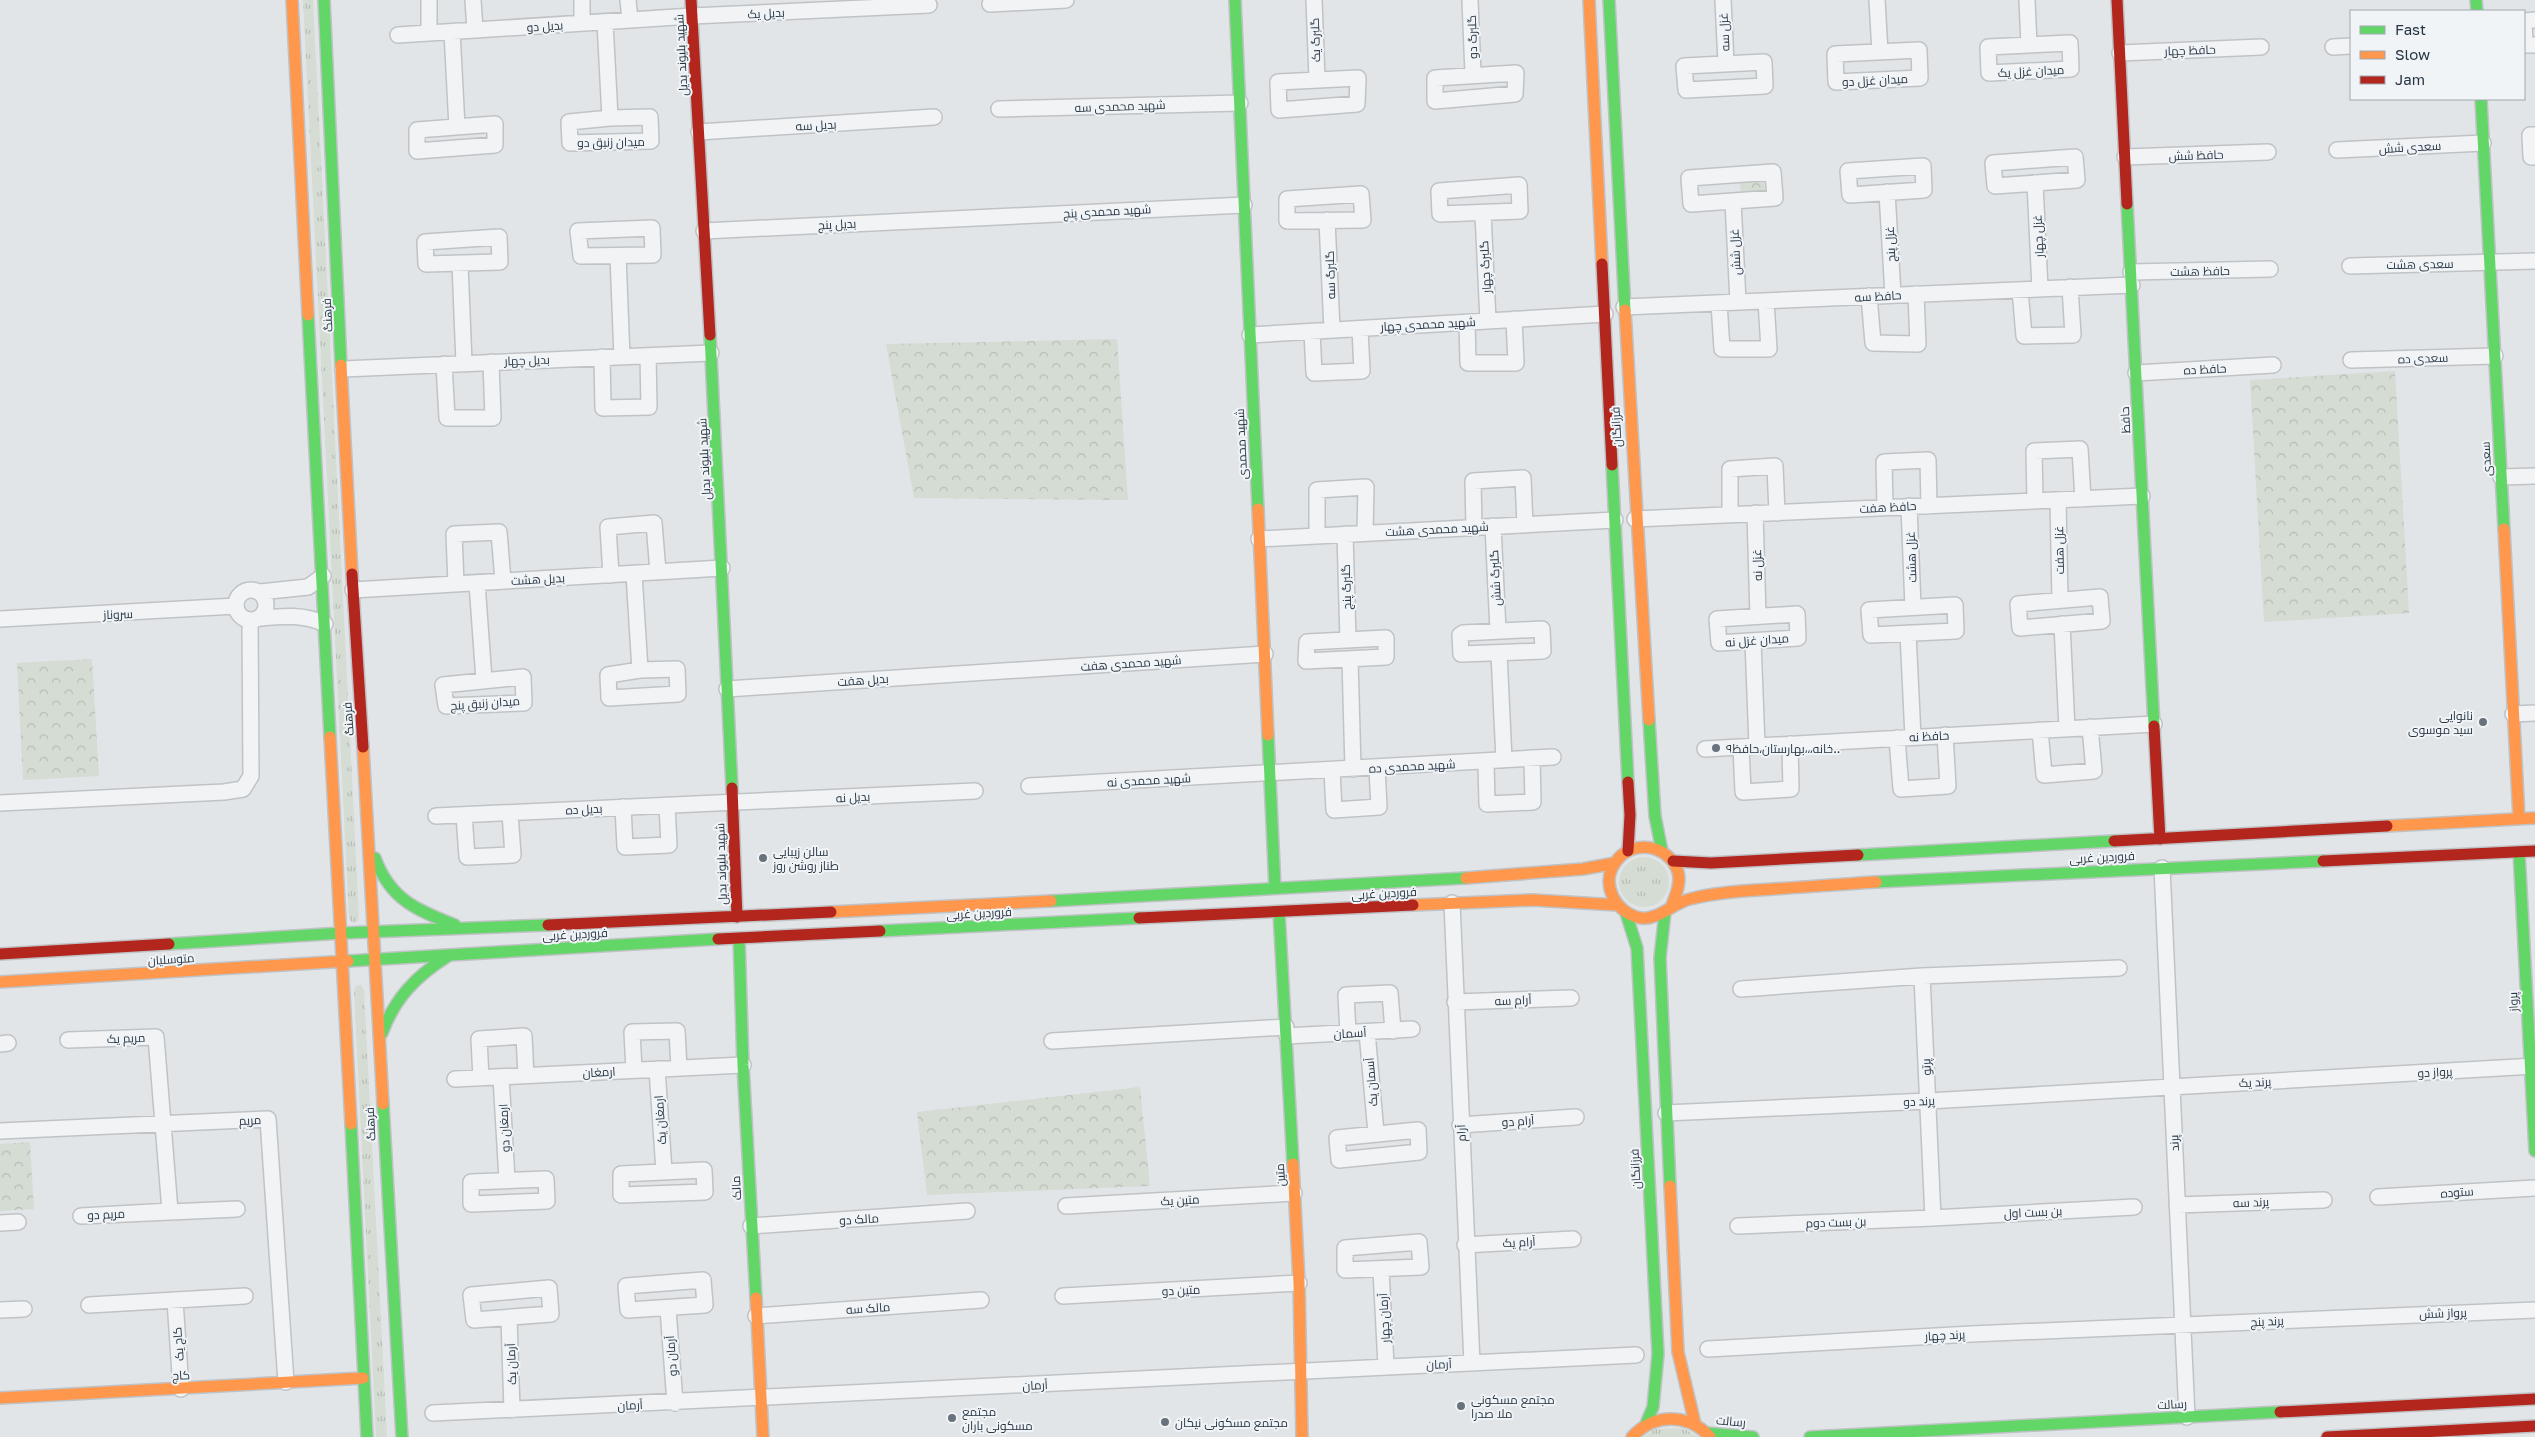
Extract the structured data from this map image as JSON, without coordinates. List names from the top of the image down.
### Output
{
  "streets": {
    "street": [
      "بدیل یک",
      "بدیل دو",
      "غزل سه",
      "گلبرگ دو",
      "گلبرگ یک",
      "حافظ چهار",
      "شهید بلیوند بدیل",
      "میدان غزل یک",
      "میدان غزل دو",
      "شهید محمدی سه",
      "بدیل سه",
      "میدان زنبق دو",
      "سعدی شش",
      "حافظ شش",
      "شهید محمدی پنج",
      "بدیل پنج",
      "غزل چهار",
      "غزل پنج",
      "غزل شش",
      "سعدی هشت",
      "گلبرگ چهار",
      "حافظ هشت",
      "گلبرگ سه",
      "حافظ سه",
      "فرهنگ",
      "شهید محمدی چهار",
      "سعدی ده",
      "بدیل چهار",
      "حافظ ده",
      "حافظ",
      "فرزانگان",
      "شهید محمدی",
      "سعدی",
      "حافظ هفت",
      "شهید محمدی هشت",
      "غزل هفت",
      "غزل هشت",
      "غزل نه",
      "گلبرگ شش",
      "بدیل هشت",
      "گلبرگ پنج",
      "سروناز",
      "میدان غزل نه",
      "شهید محمدی هفت",
      "بدیل هفت",
      "میدان زنبق پنج",
      "حافظ نه",
      "شهید محمدی ده",
      "شهید محمدی نه",
      "بدیل نه",
      "بدیل ده",
      "فروردین غربی",
      "متوسلیان",
      "آرام سه",
      "پرواز",
      "آسمان",
      "مریم یک",
      "پرتو",
      "ارمغان",
      "پرواز دو",
      "آسمان یک",
      "پرند یک",
      "پرند دو",
      "مریم",
      "ارمغان یک",
      "آرام دو",
      "ارمغان دو",
      "آرام",
      "پرند",
      "متین",
      "مالک",
      "ستوده",
      "متین یک",
      "پرند سه",
      "بن بست اول",
      "مریم دو",
      "مالک دو",
      "بن بست دوم",
      "آرام یک",
      "متین دو",
      "مالک سه",
      "پرواز شش",
      "آرمان چهار",
      "پرند پنج",
      "پرند چهار",
      "کاج یک",
      "آرمان دو",
      "آرمان یک",
      "آرمان",
      "کاج",
      "رسالت"
    ]
  },
  "crossings": [
    ["بدیل یک", "بدیل دو"],
    ["بدیل یک", "شهید بلیوند بدیل"],
    ["بدیل دو", "شهید بلیوند بدیل"],
    ["حافظ چهار", "حافظ"],
    ["شهید بلیوند بدیل", "بدیل سه"],
    ["شهید بلیوند بدیل", "بدیل پنج"],
    ["شهید بلیوند بدیل", "بدیل چهار"],
    ["شهید بلیوند بدیل", "بدیل هشت"],
    ["شهید بلیوند بدیل", "بدیل هفت"],
    ["شهید بلیوند بدیل", "بدیل نه"],
    ["شهید بلیوند بدیل", "بدیل ده"],
    ["شهید بلیوند بدیل", "فروردین غربی"],
    ["شهید محمدی سه", "شهید محمدی"],
    ["سعدی شش", "سعدی"],
    ["حافظ شش", "حافظ"],
    ["شهید محمدی پنج", "بدیل پنج"],
    ["شهید محمدی پنج", "شهید محمدی"],
    ["غزل چهار", "حافظ سه"],
    ["غزل پنج", "حافظ سه"],
    ["غزل شش", "حافظ سه"],
    ["سعدی هشت", "سعدی"],
    ["گلبرگ چهار", "شهید محمدی چهار"],
    ["حافظ هشت", "حافظ سه"],
    ["حافظ هشت", "حافظ"],
    ["گلبرگ سه", "شهید محمدی چهار"],
    ["حافظ سه", "حافظ"],
    ["حافظ سه", "فرزانگان"],
    ["فرهنگ", "بدیل چهار"],
    ["فرهنگ", "بدیل هشت"],
    ["فرهنگ", "فروردین غربی"],
    ["فرهنگ", "متوسلیان"],
    ["فرهنگ", "کاج"],
    ["شهید محمدی چهار", "فرزانگان"],
    ["شهید محمدی چهار", "شهید محمدی"],
    ["سعدی ده", "سعدی"],
    ["حافظ ده", "حافظ"],
    ["حافظ", "حافظ هفت"],
    ["حافظ", "حافظ نه"],
    ["حافظ", "فروردین غربی"],
    ["فرزانگان", "حافظ هفت"],
    ["فرزانگان", "شهید محمدی هشت"],
    ["فرزانگان", "فروردین غربی"],
    ["شهید محمدی", "شهید محمدی هشت"],
    ["شهید محمدی", "شهید محمدی هفت"],
    ["شهید محمدی", "شهید محمدی ده"],
    ["شهید محمدی", "شهید محمدی نه"],
    ["شهید محمدی", "فروردین غربی"],
    ["سعدی", "فروردین غربی"],
    ["حافظ هفت", "غزل هفت"],
    ["حافظ هفت", "غزل هشت"],
    ["حافظ هفت", "غزل نه"],
    ["شهید محمدی هشت", "گلبرگ شش"],
    ["شهید محمدی هشت", "گلبرگ پنج"],
    ["غزل نه", "میدان غزل نه"],
    ["شهید محمدی هفت", "بدیل هفت"],
    ["شهید محمدی ده", "شهید محمدی نه"],
    ["بدیل نه", "بدیل ده"],
    ["فروردین غربی", "متوسلیان"],
    ["فروردین غربی", "پرواز"],
    ["فروردین غربی", "آرام"],
    ["فروردین غربی", "پرند"],
    ["فروردین غربی", "متین"],
    ["فروردین غربی", "مالک"],
    ["آرام سه", "آرام"],
    ["پرواز", "پرواز دو"],
    ["آسمان", "آسمان یک"],
    ["آسمان", "متین"],
    ["مریم یک", "مریم"],
    ["مریم یک", "مریم دو"],
    ["پرتو", "پرند دو"],
    ["پرتو", "بن بست اول"],
    ["پرتو", "بن بست دوم"],
    ["ارمغان", "ارمغان یک"],
    ["ارمغان", "ارمغان دو"],
    ["ارمغان", "مالک"],
    ["پرواز دو", "پرند یک"],
    ["پرند یک", "پرند دو"],
    ["پرند یک", "پرند"],
    ["پرند دو", "پرند"],
    ["مریم", "مریم دو"],
    ["مریم", "کاج"],
    ["آرام دو", "آرام"],
    ["آرام", "آرام یک"],
    ["آرام", "آرمان"],
    ["پرند", "پرند سه"],
    ["پرند", "پرند پنج"],
    ["پرند", "پرند چهار"],
    ["پرند", "رسالت"],
    ["متین", "متین یک"],
    ["متین", "متین دو"],
    ["متین", "آرمان"],
    ["مالک", "مالک دو"],
    ["مالک", "مالک سه"],
    ["مالک", "آرمان"],
    ["بن بست اول", "بن بست دوم"],
    ["پرواز شش", "پرند پنج"],
    ["آرمان چهار", "آرمان"],
    ["پرند پنج", "پرند چهار"],
    ["کاج یک", "کاج"],
    ["آرمان دو", "آرمان"],
    ["آرمان یک", "آرمان"]
  ],
  "places": [
    "نانوایی سید موسوی",
    "خانه،،،بهارستان،حافظ۹..",
    "سالن زیبایی طناز روشن روز",
    "مجتمع مسکونی ملا صدرا",
    "مجتمع مسکونی باران",
    "مجتمع مسکونی نیکان"
  ],
  "legend": ["Fast", "Slow", "Jam"]
}
